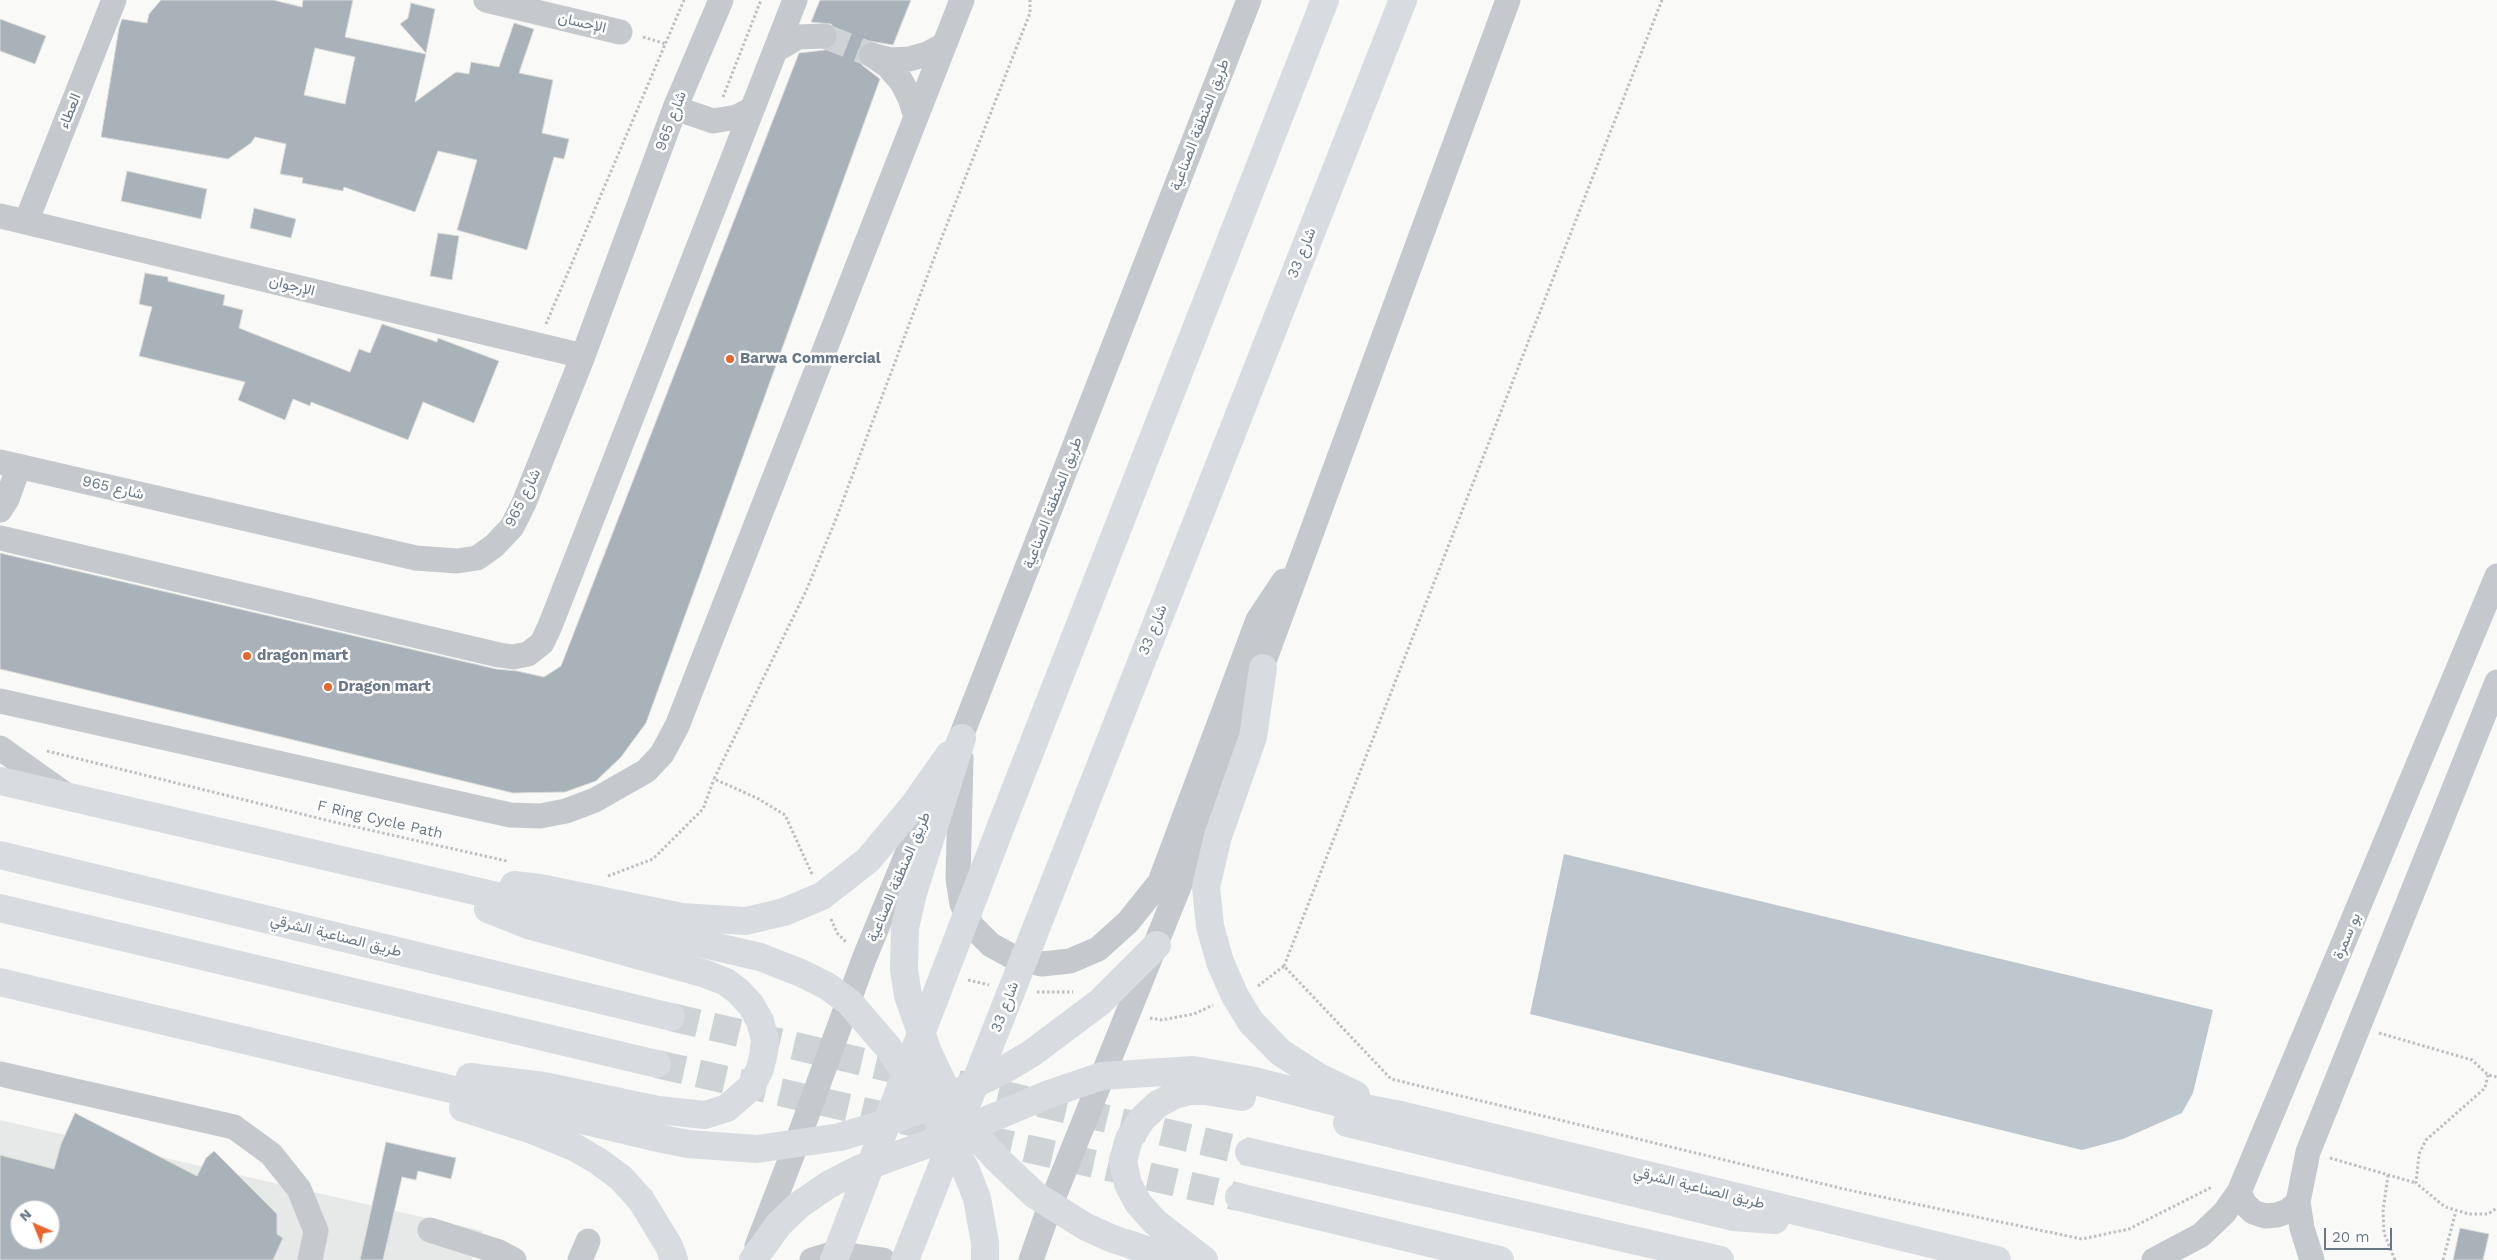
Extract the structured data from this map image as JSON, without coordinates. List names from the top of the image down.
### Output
{
  "streets": {
    "main road": ["شارع 33", "طريق الصناعية الشرقي"],
    "street": [
      "الإحسان",
      "العطاء",
      "شارع 965",
      "طريق المنطقة الصناعية",
      "الإرجوان",
      "بو سمرة"
    ],
    "path": ["F Ring Cycle Path"]
  },
  "crossings": [
    ["العطاء", "الإرجوان"],
    ["شارع 965", "الإرجوان"]
  ],
  "places": ["Barwa Commercial", "dragon mart", "Dragon mart"],
  "scale_bar": "20 m",
  "north": "top left"
}
